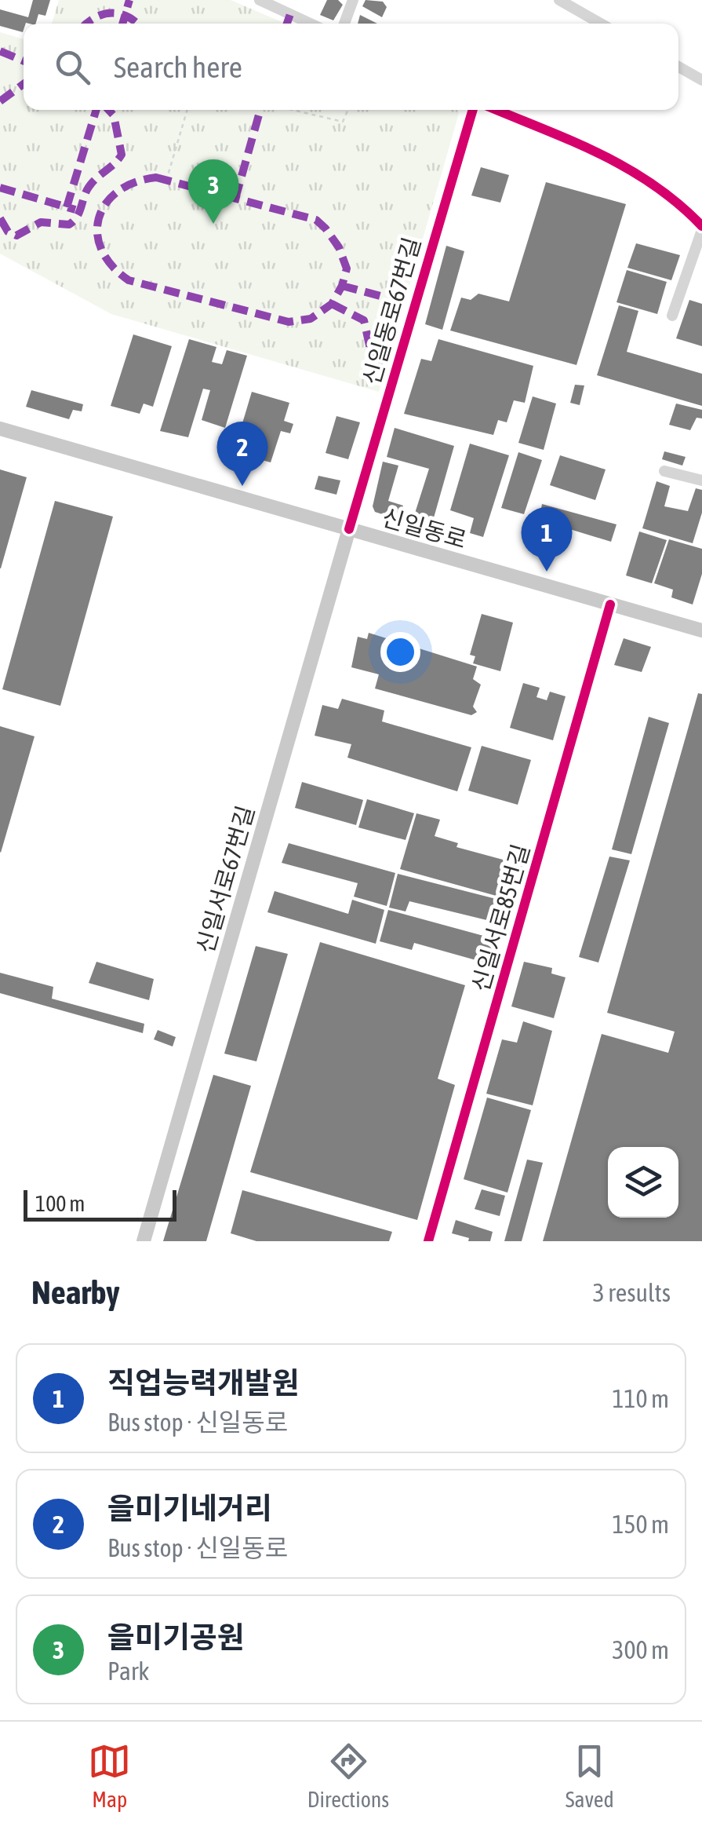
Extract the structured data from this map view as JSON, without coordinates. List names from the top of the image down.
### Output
{
  "streets": {
    "main road": ["신일동로", "신일서로67번길"],
    "street": ["신일동로67번길", "신일서로85번길"]
  },
  "crossings": [
    ["신일동로67번길", "신일동로"],
    ["신일동로67번길", "신일서로67번길"],
    ["신일동로", "신일서로67번길"],
    ["신일동로", "신일서로85번길"]
  ],
  "scale_bar": "100 m",
  "page": {
    "search": "Search here",
    "pins": ["3", "2", "1"],
    "scale": "100 m",
    "heading": ["Nearby", "3 results"],
    "list": [
      {
        "mark": "1",
        "name": "직업능력개발원",
        "note": "Bus stop · 신일동로",
        "value": "110 m"
      },
      {
        "mark": "2",
        "name": "을미기네거리",
        "note": "Bus stop · 신일동로",
        "value": "150 m"
      },
      {
        "mark": "3",
        "name": "을미기공원",
        "note": "Park",
        "value": "300 m"
      }
    ],
    "nav": ["Map", "Directions", "Saved"]
  }
}
